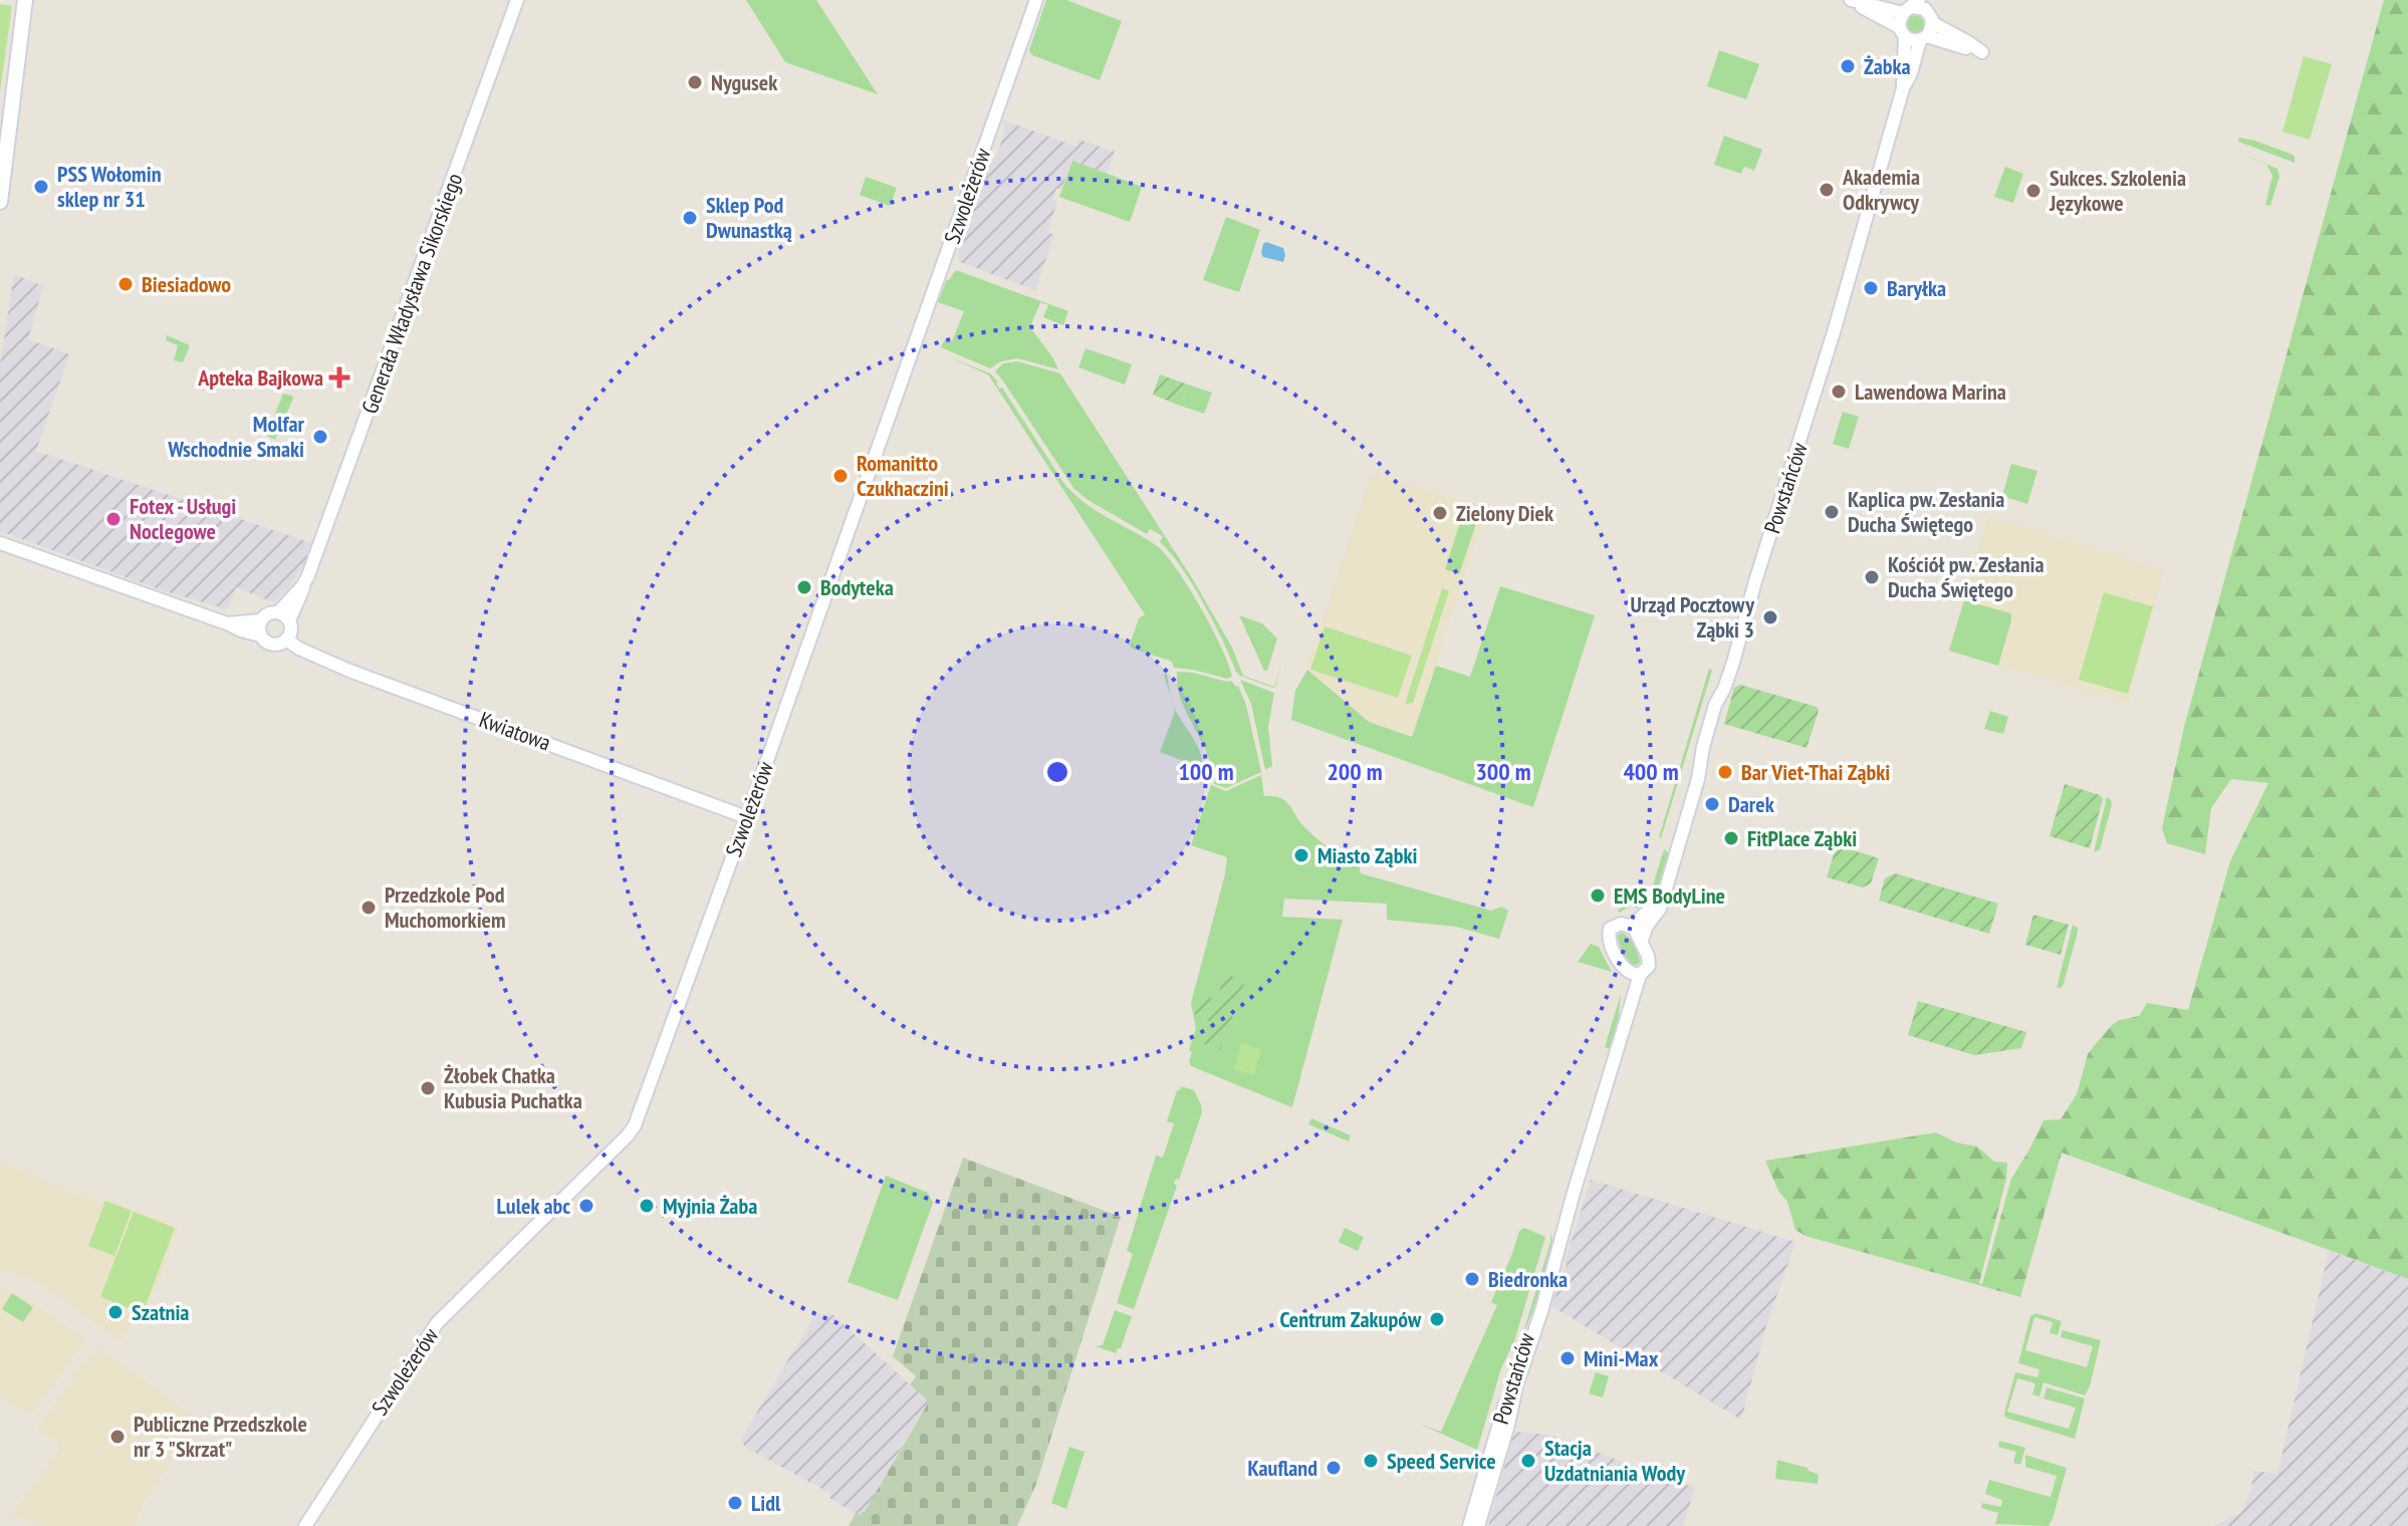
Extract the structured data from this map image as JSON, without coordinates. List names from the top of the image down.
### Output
{
  "streets": {
    "street": [
      "Szwoleżerów",
      "Generała Władysława Sikorskiego",
      "Powstańców",
      "Kwiatowa"
    ]
  },
  "crossings": [
    ["Szwoleżerów", "Kwiatowa"],
    ["Generała Władysława Sikorskiego", "Kwiatowa"]
  ],
  "places": {
    "other": [
      "Żabka",
      "Nygusek",
      "PSS Wołomin sklep nr 31",
      "Akademia Odkrywcy",
      "Sukces. Szkolenia Językowe",
      "Sklep Pod Dwunastką",
      "Biesiadowo",
      "Baryłka",
      "Lawendowa Marina",
      "Molfar Wschodnie Smaki",
      "Romanitto Czukhaczini",
      "Kaplica pw. Zesłania Ducha Świętego",
      "Zielony Diek",
      "Fotex - Usługi Noclegowe",
      "Kościół pw. Zesłania Ducha Świętego",
      "Bodyteka",
      "Urząd Pocztowy Ząbki 3",
      "Bar Viet-Thai Ząbki",
      "Darek",
      "FitPlace Ząbki",
      "Miasto Ząbki",
      "EMS BodyLine",
      "Przedzkole Pod Muchomorkiem",
      "Żłobek Chatka Kubusia Puchatka",
      "Lulek abc",
      "Myjnia Żaba",
      "Biedronka",
      "Szatnia",
      "Centrum Zakupów",
      "Mini-Max",
      "Publiczne Przedszkole nr 3 \"Skrzat\"",
      "Speed Service",
      "Stacja Uzdatniania Wody",
      "Kaufland",
      "Lidl"
    ],
    "health": ["Apteka Bajkowa"]
  },
  "rings": [
    "100 m",
    "200 m",
    "300 m",
    "400 m"
  ]
}
